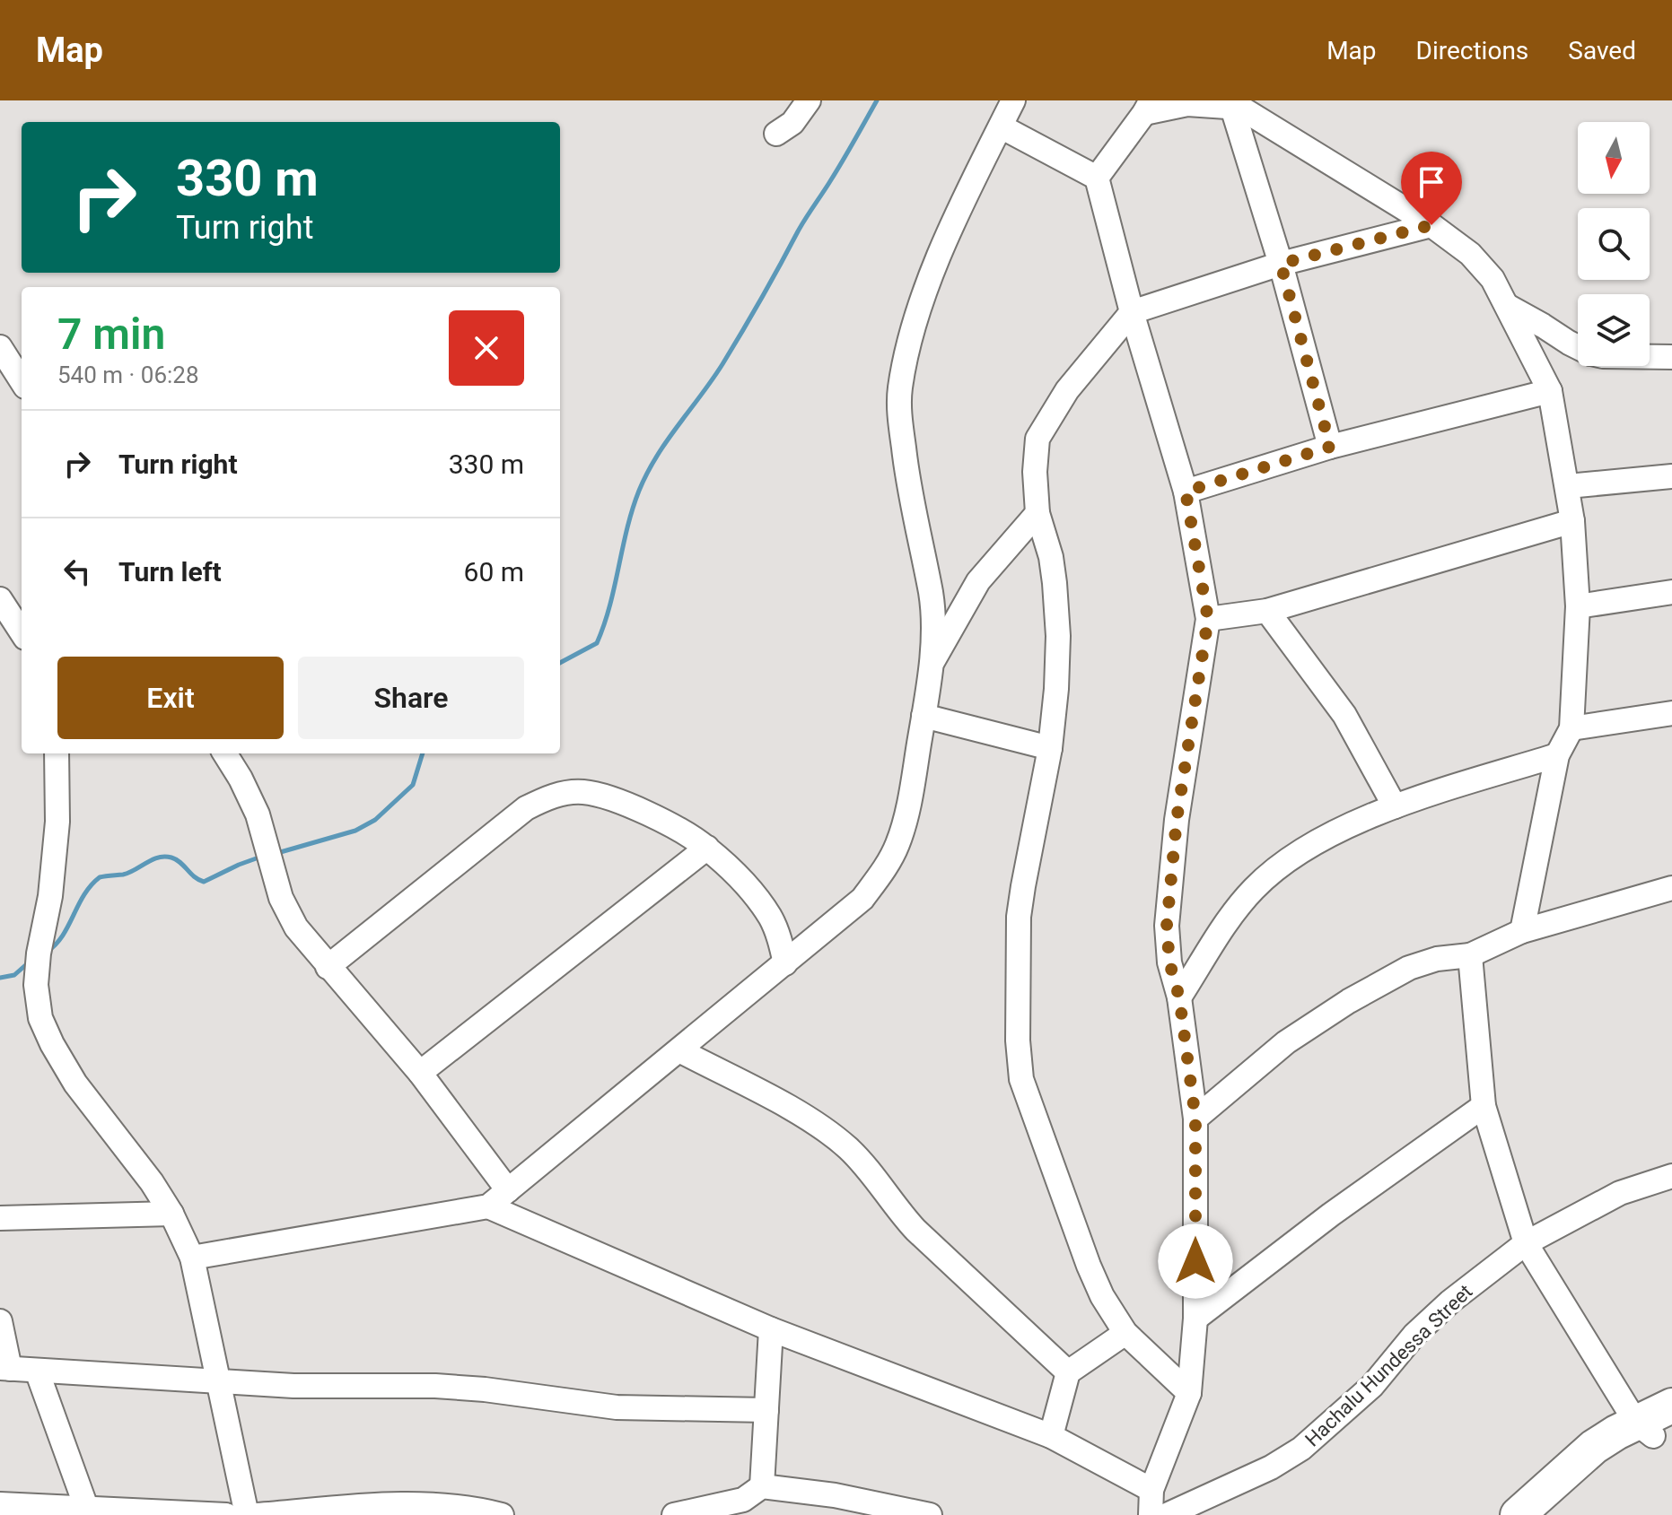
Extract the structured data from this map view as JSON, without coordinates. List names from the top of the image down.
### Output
{
  "streets": {
    "street": ["Hachalu Hundessa Street"]
  },
  "north": "bottom",
  "page": {
    "header": "Map",
    "nav": ["Map", "Directions", "Saved"],
    "turn": ["330 m", "Turn right"],
    "heading": ["7 min", "540 m · 06:28"],
    "list": [
      {
        "name": "Turn right",
        "value": "330 m"
      },
      {
        "name": "Turn left",
        "value": "60 m"
      }
    ],
    "buttons": ["Exit", "Share"]
  }
}
